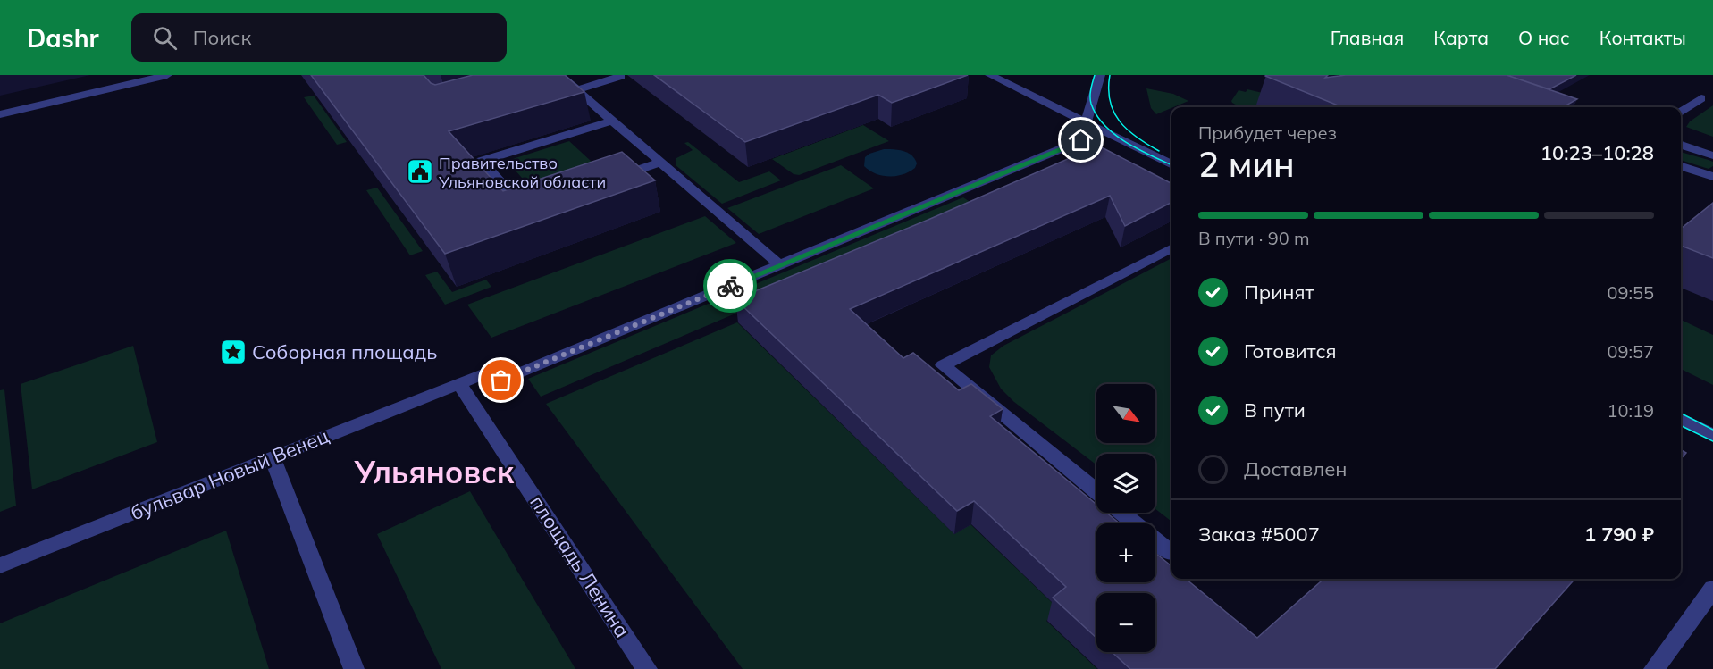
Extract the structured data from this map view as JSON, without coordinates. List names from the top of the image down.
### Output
{
  "streets": {
    "street": ["бульвар Новый Венец", "площадь Ленина"]
  },
  "crossings": [
    ["бульвар Новый Венец", "площадь Ленина"]
  ],
  "districts": ["Ульяновск"],
  "places": {
    "public building": ["Правительство Ульяновской области"],
    "place": ["Соборная площадь"]
  },
  "north": "bottom right",
  "page": {
    "header": "Dashr",
    "search": "Поиск",
    "nav": [
      "Главная",
      "Карта",
      "О нас",
      "Контакты"
    ],
    "heading": ["2 мин", "Прибудет через", "10:23–10:28"],
    "panel": ["Заказ #5007", "1 790 ₽"],
    "bar": "В пути · 90 m",
    "list": [
      ["Принят", "09:55"],
      ["Готовится", "09:57"],
      ["В пути", "10:19"],
      "Доставлен"
    ],
    "map_buttons": ["+", "−"]
  }
}
